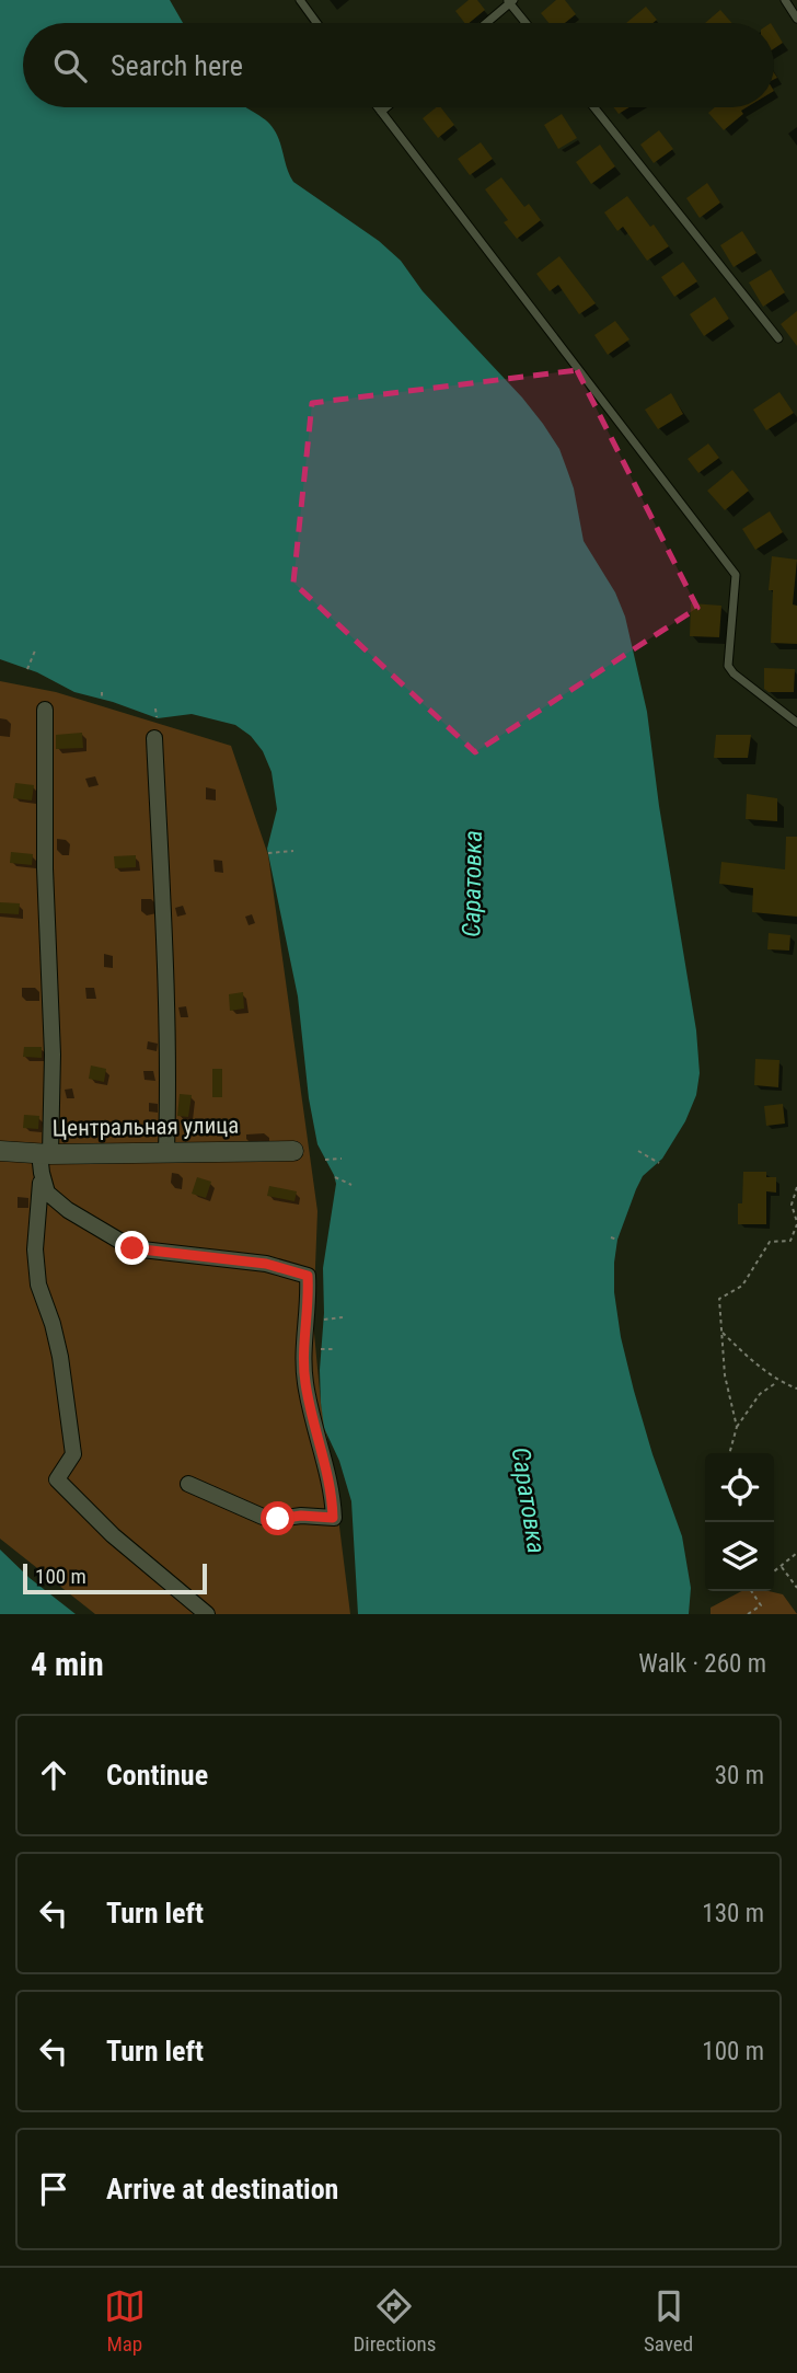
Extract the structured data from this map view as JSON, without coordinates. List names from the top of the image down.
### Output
{
  "streets": {
    "street": ["Центральная улица"]
  },
  "water": ["Саратовка"],
  "scale_bar": "100 m",
  "page": {
    "search": "Search here",
    "scale": "100 m",
    "heading": ["4 min", "Walk · 260 m"],
    "list": [
      ["Continue", "30 m"],
      ["Turn left", "130 m"],
      ["Turn left", "100 m"],
      "Arrive at destination"
    ],
    "nav": ["Map", "Directions", "Saved"]
  }
}
